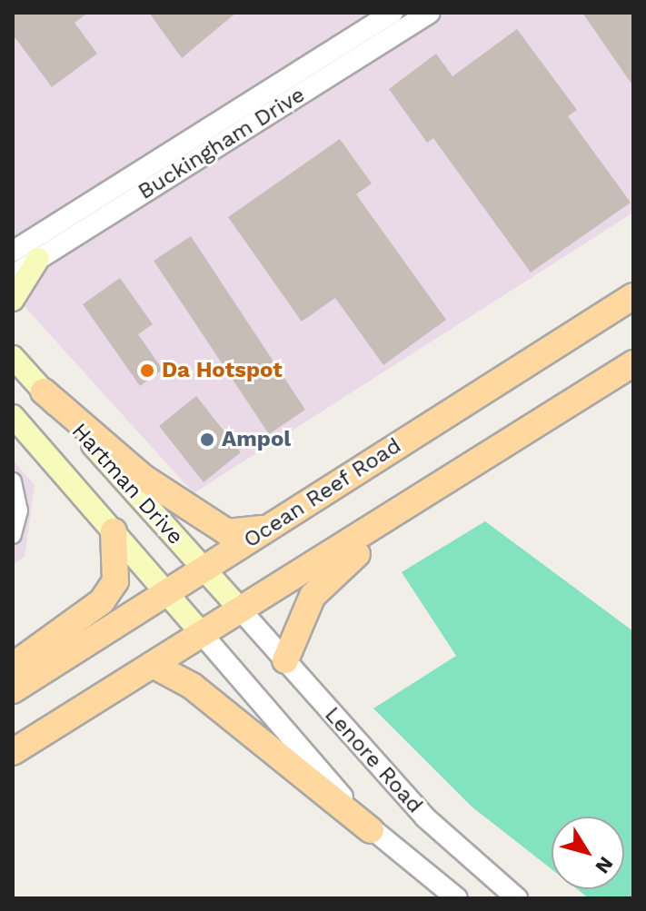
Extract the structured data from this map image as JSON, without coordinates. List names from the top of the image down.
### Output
{
  "streets": {
    "main road": ["Hartman Drive", "Ocean Reef Road"],
    "street": ["Buckingham Drive", "Lenore Road"]
  },
  "crossings": [
    ["Hartman Drive", "Ocean Reef Road"],
    ["Hartman Drive", "Lenore Road"]
  ],
  "places": ["Da Hotspot", "Ampol"],
  "north": "bottom right"
}
